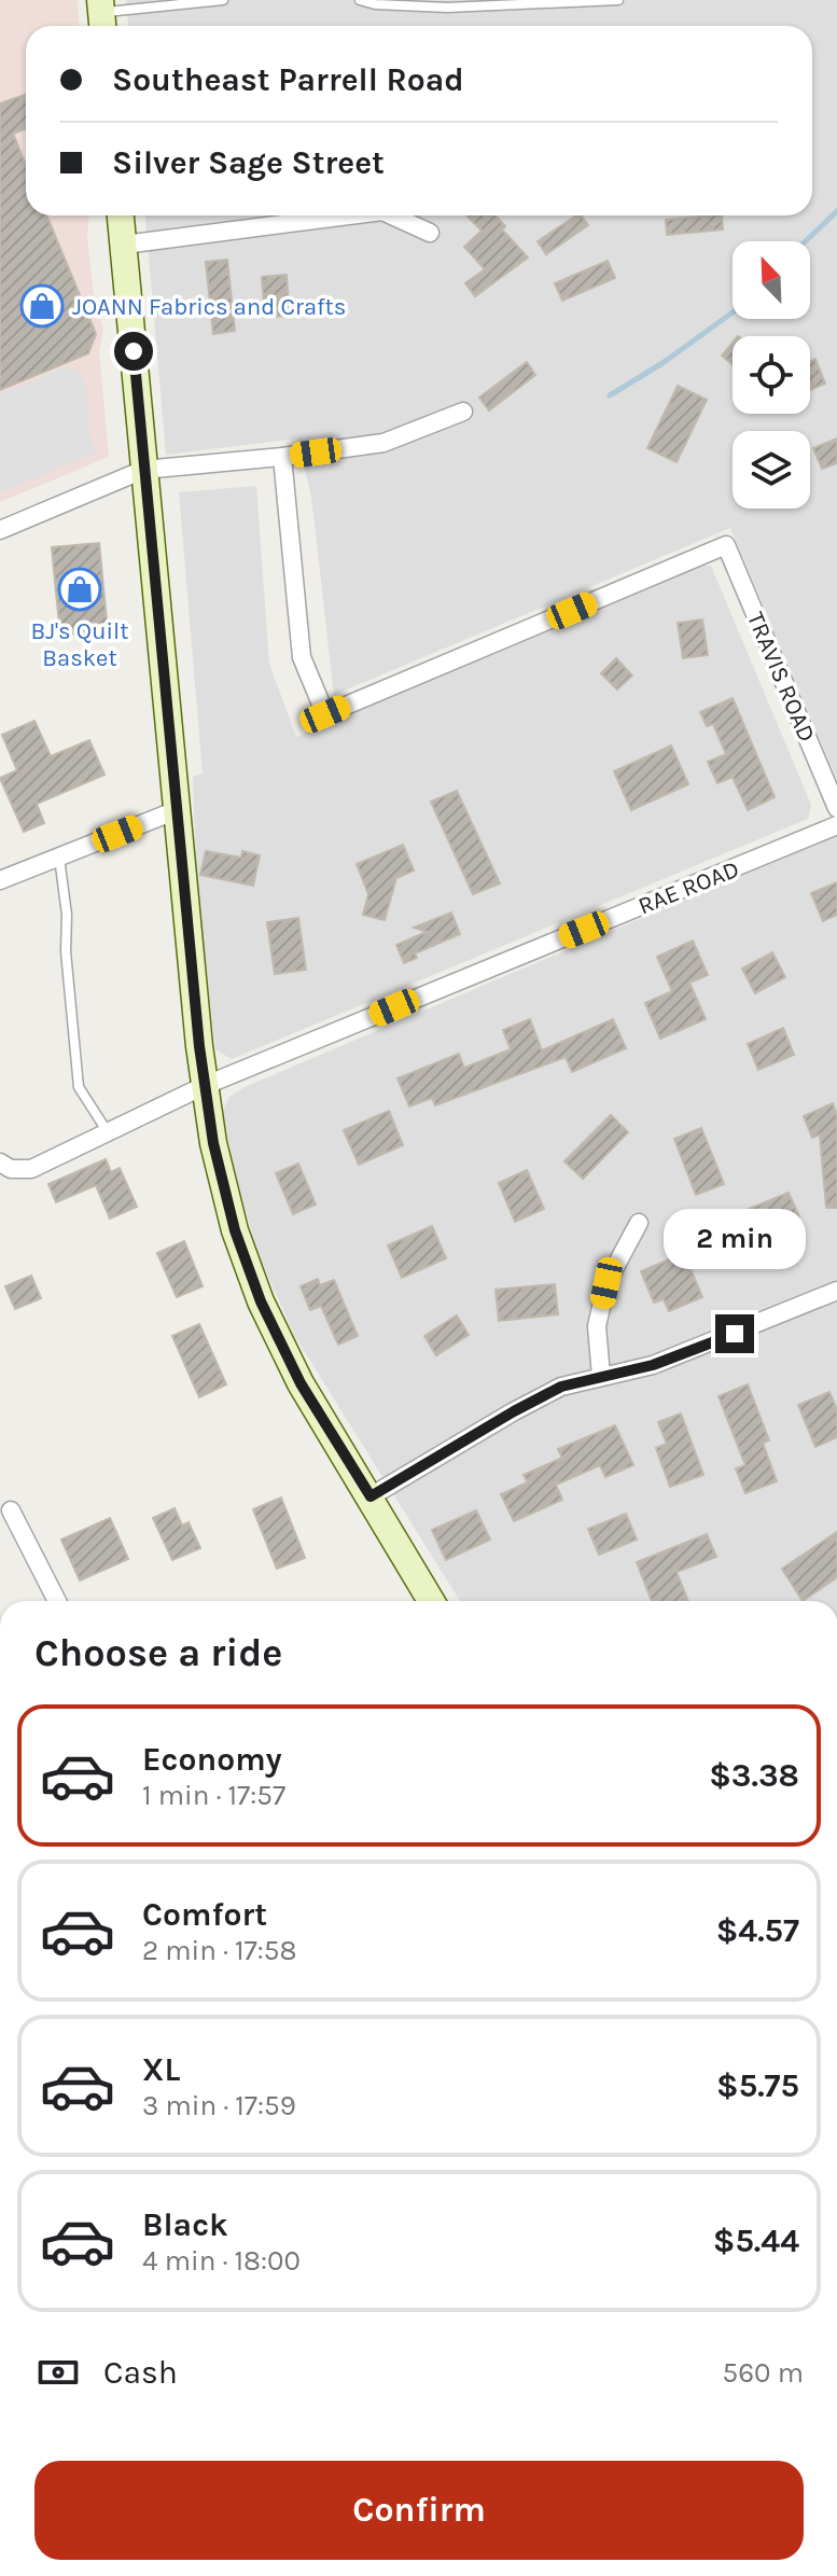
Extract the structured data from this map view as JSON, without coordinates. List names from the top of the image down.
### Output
{
  "streets": {
    "street": ["TRAVIS ROAD", "RAE ROAD"]
  },
  "places": {
    "shop": ["JOANN Fabrics and Crafts", "BJ's Quilt Basket"]
  },
  "north": "top left",
  "page": {
    "banner": ["Southeast Parrell Road", "Silver Sage Street"],
    "bubble": "2 min",
    "heading": "Choose a ride",
    "list": [
      {
        "name": "Economy",
        "note": "1 min · 17:57",
        "value": "$3.38"
      },
      {
        "name": "Comfort",
        "note": "2 min · 17:58",
        "value": "$4.57"
      },
      {
        "name": "XL",
        "note": "3 min · 17:59",
        "value": "$5.75"
      },
      {
        "name": "Black",
        "note": "4 min · 18:00",
        "value": "$5.44"
      }
    ],
    "pay": ["Cash", "560 m"],
    "buttons": "Confirm"
  }
}
